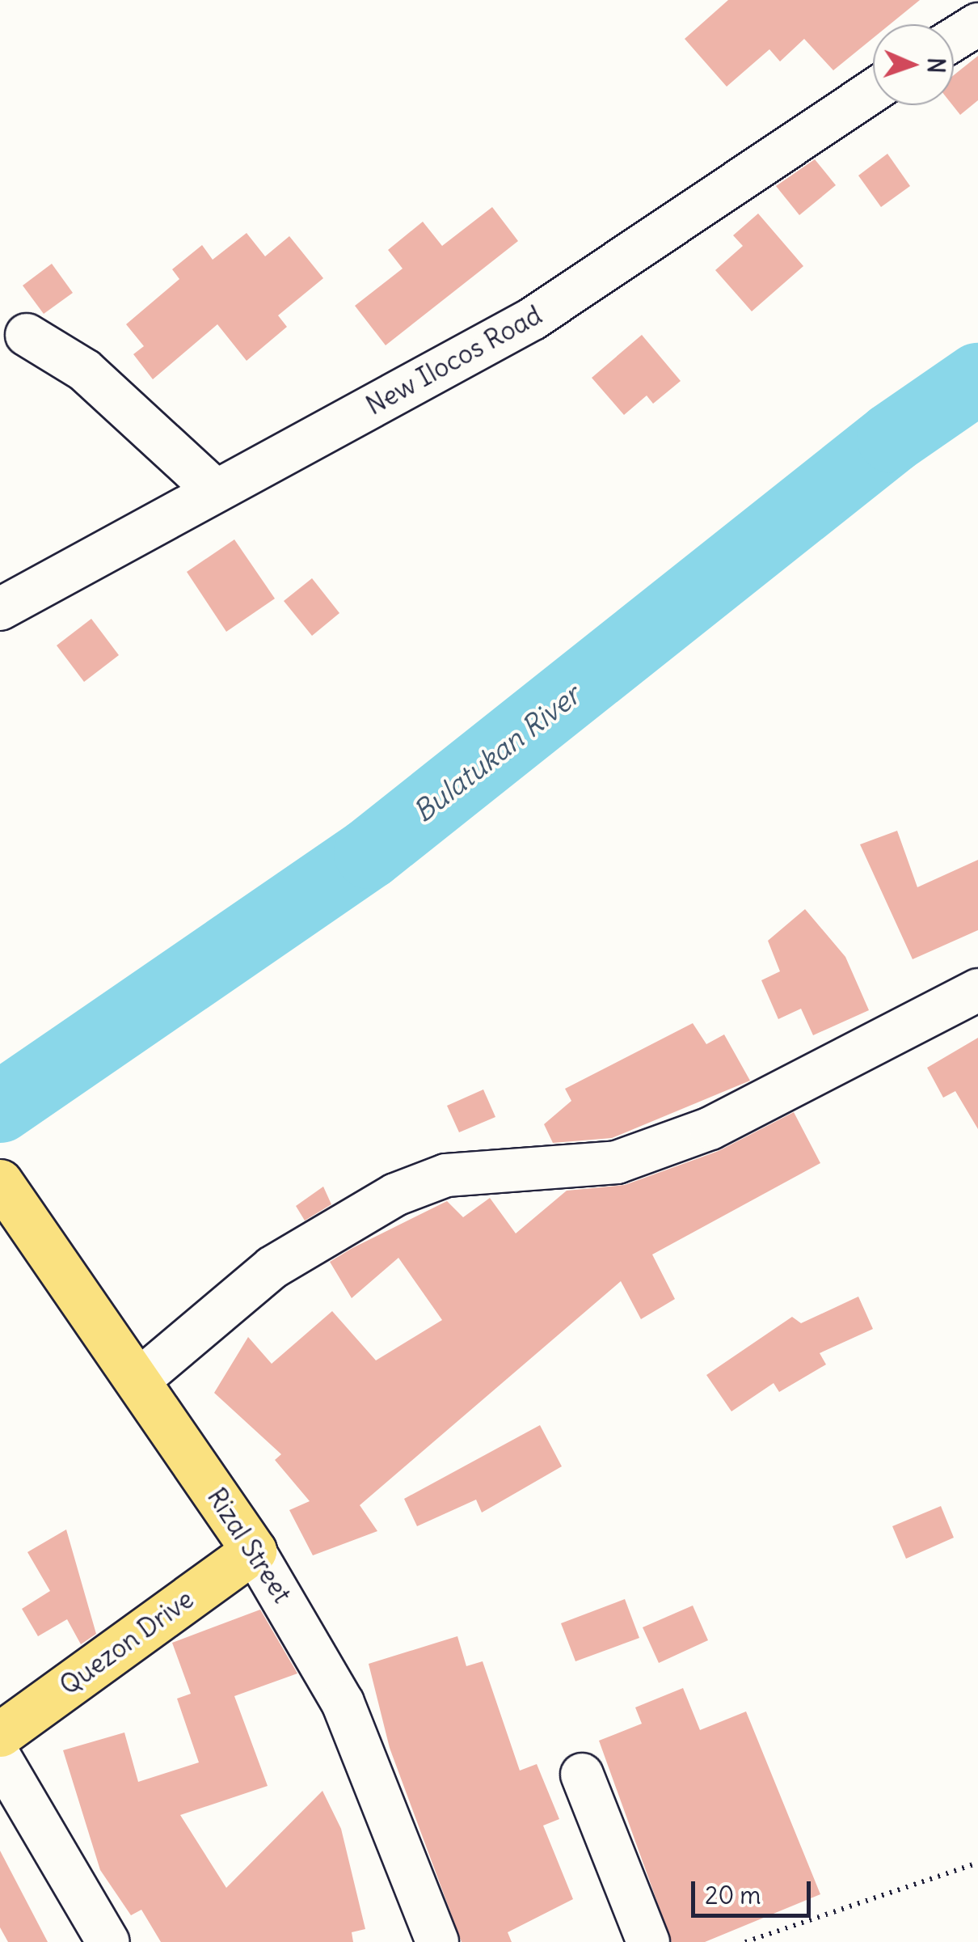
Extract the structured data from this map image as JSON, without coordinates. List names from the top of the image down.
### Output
{
  "streets": {
    "main road": ["Rizal Street", "Quezon Drive"],
    "street": ["New Ilocos Road"]
  },
  "crossings": [
    ["Rizal Street", "Quezon Drive"]
  ],
  "water": ["Bulatukan River"],
  "scale_bar": "20 m",
  "north": "right"
}
